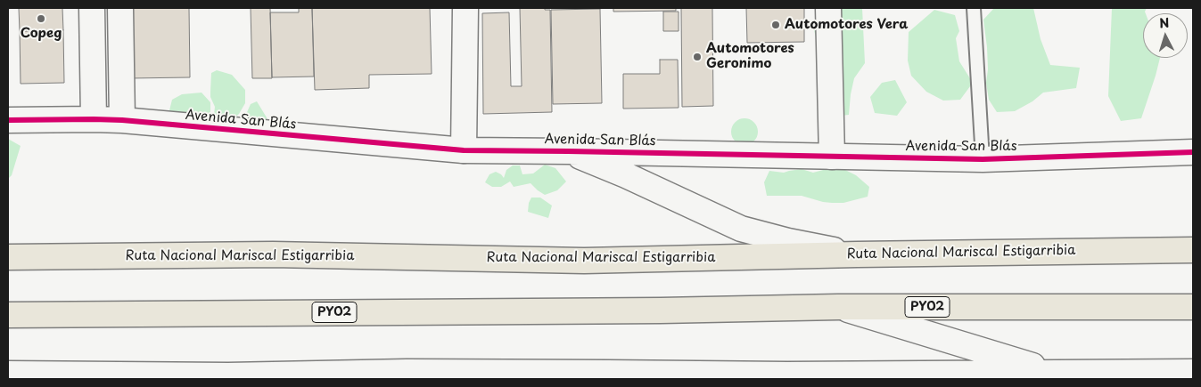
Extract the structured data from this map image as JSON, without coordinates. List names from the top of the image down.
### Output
{
  "streets": {
    "highway": ["Ruta Nacional Mariscal Estigarribia", "PY02"],
    "street": ["Avenida San Blás"]
  },
  "places": ["Copeg", "Automotores Vera", "Automotores Geronimo"],
  "north": "top"
}
